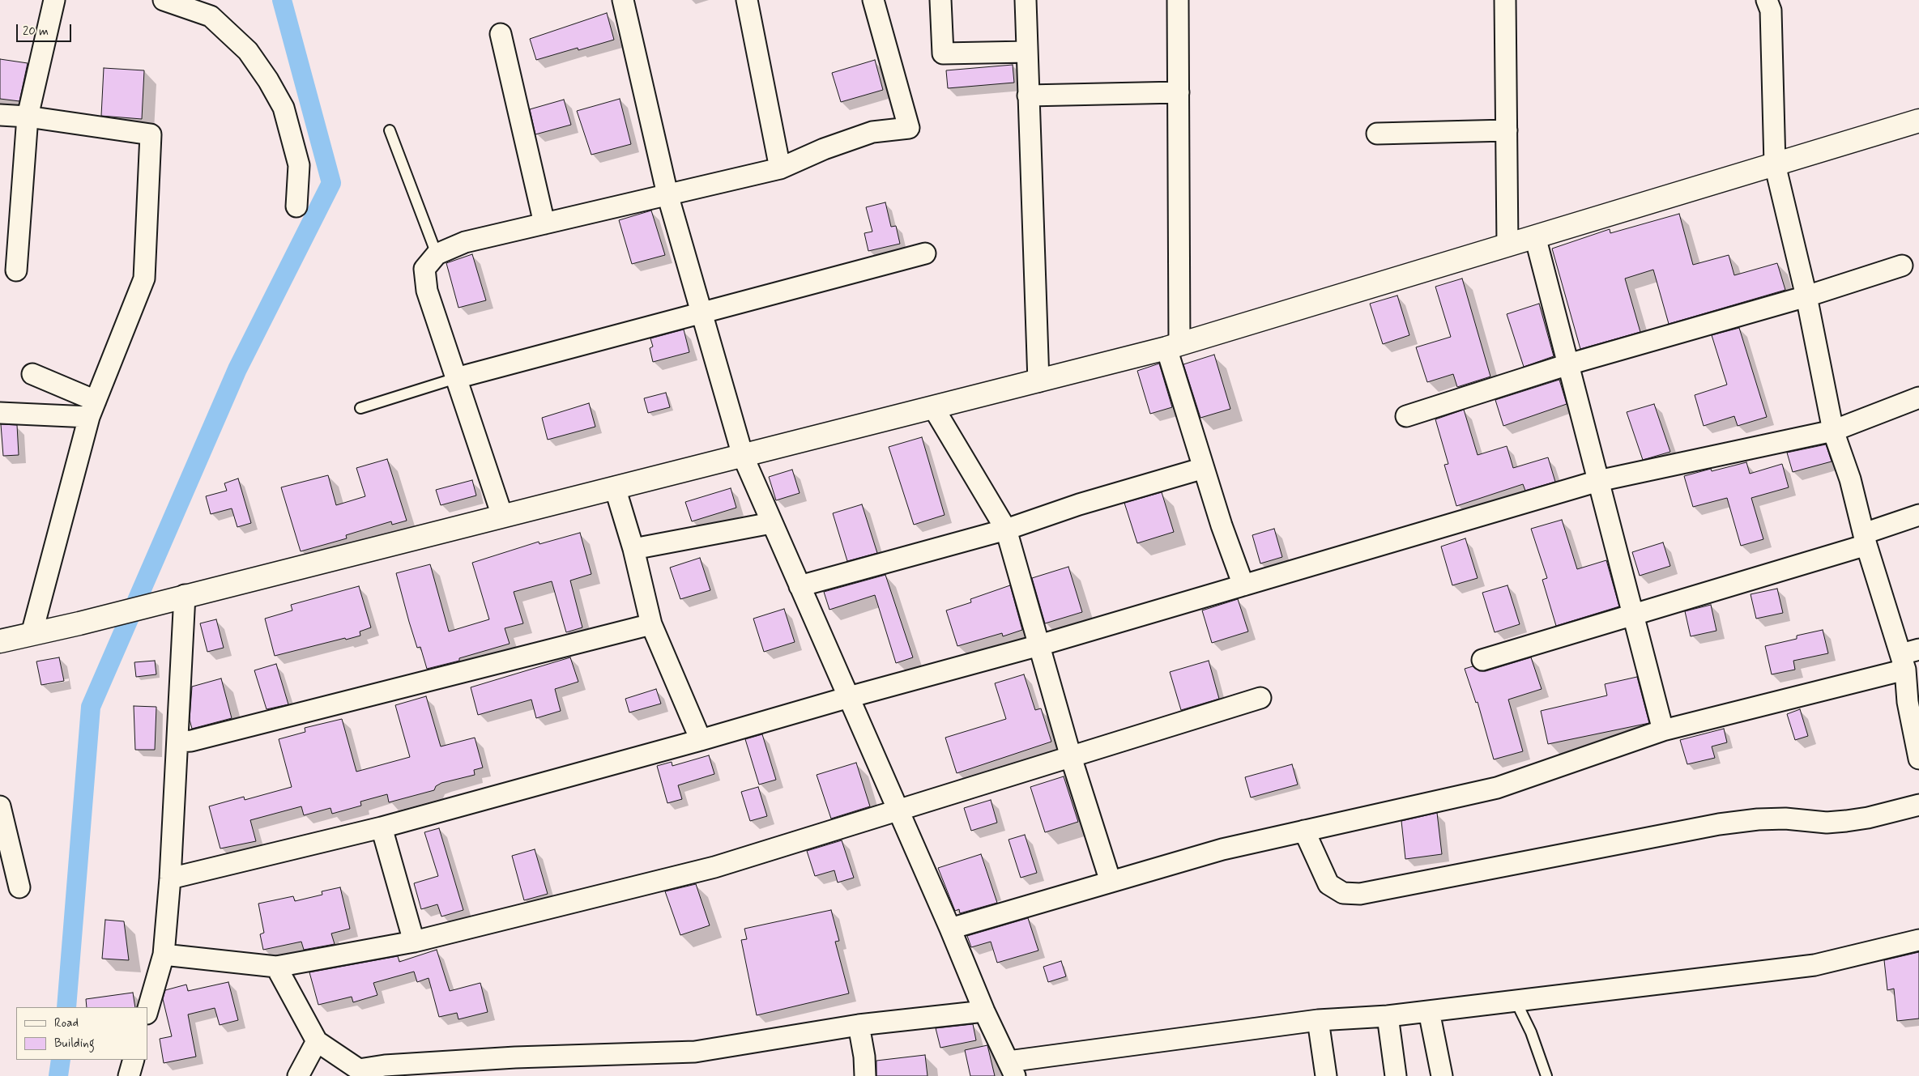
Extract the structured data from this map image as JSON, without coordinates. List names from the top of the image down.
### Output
{
  "legend": ["Road", "Building"],
  "scale_bar": "20 m"
}
